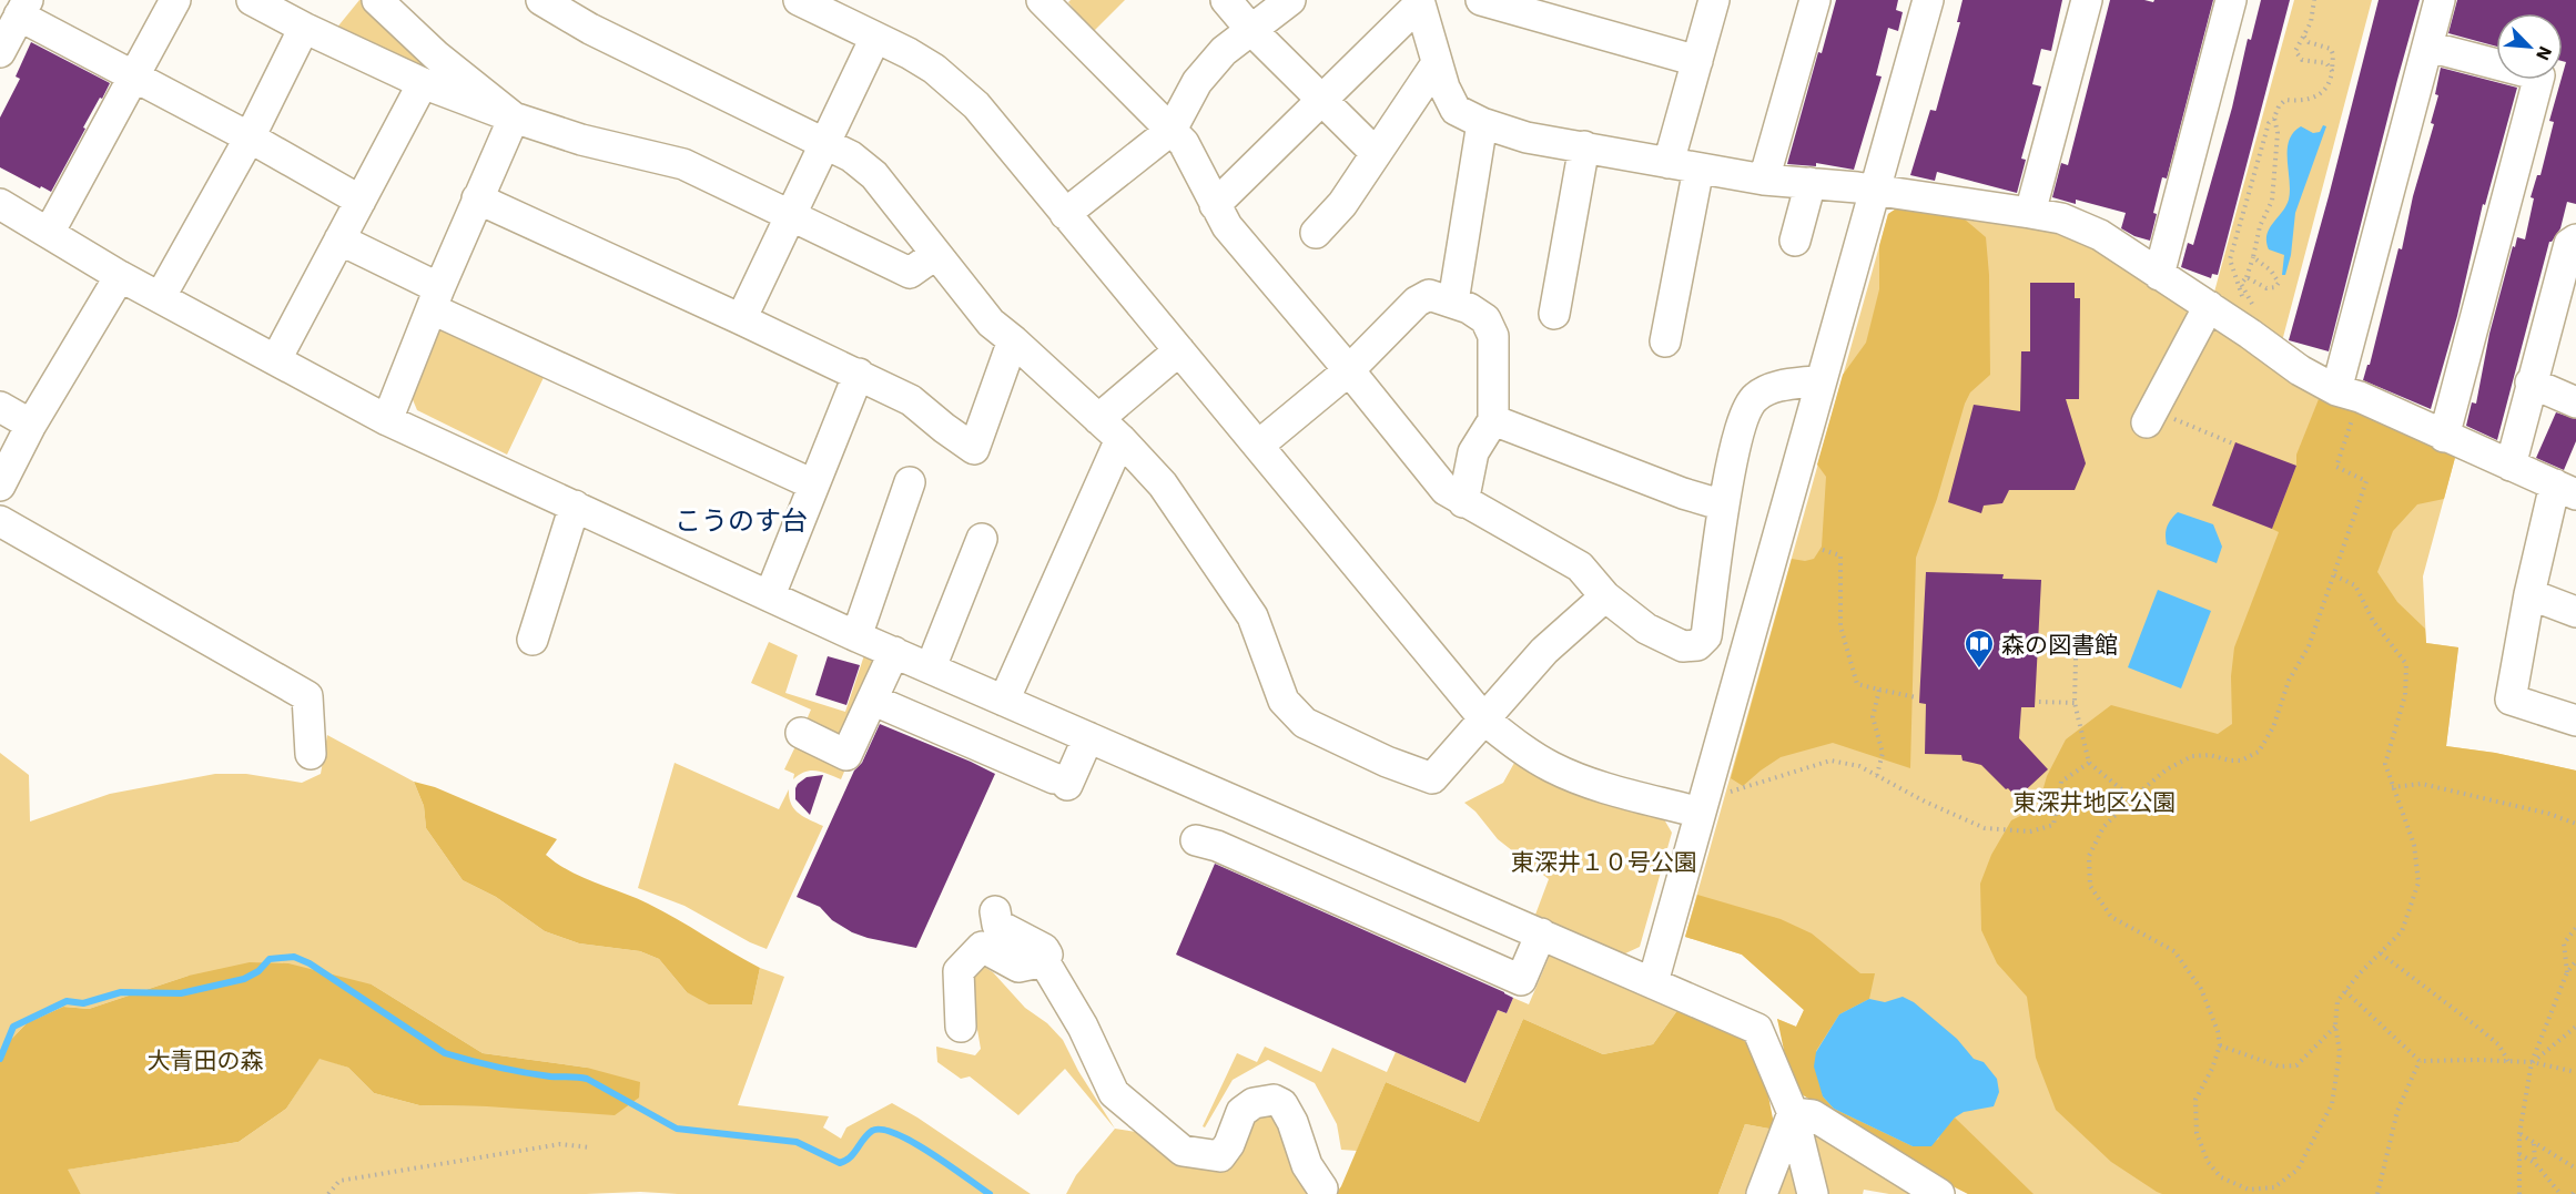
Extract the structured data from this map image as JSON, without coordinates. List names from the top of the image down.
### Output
{
  "districts": ["こうのす台"],
  "parks": ["東深井地区公園", "東深井１０号公園", "大青田の森"],
  "places": {
    "library": ["森の図書館"]
  },
  "north": "bottom right"
}
